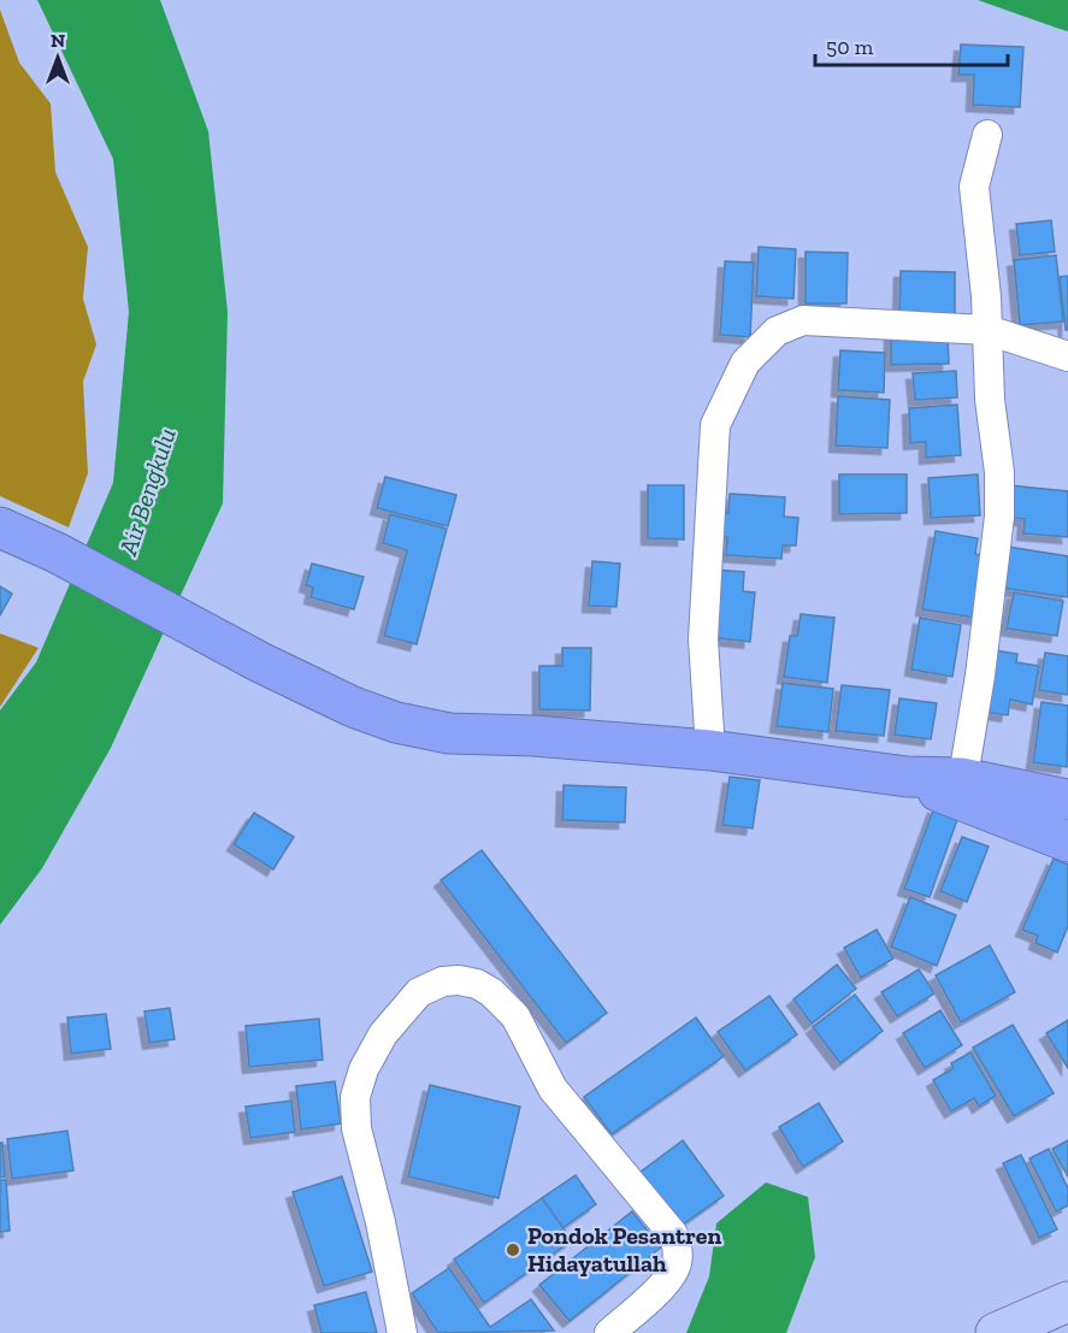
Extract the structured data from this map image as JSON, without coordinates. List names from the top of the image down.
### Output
{
  "water": ["Air Bengkulu"],
  "places": ["Pondok Pesantren Hidayatullah"],
  "scale_bar": "50 m",
  "north": "top"
}
